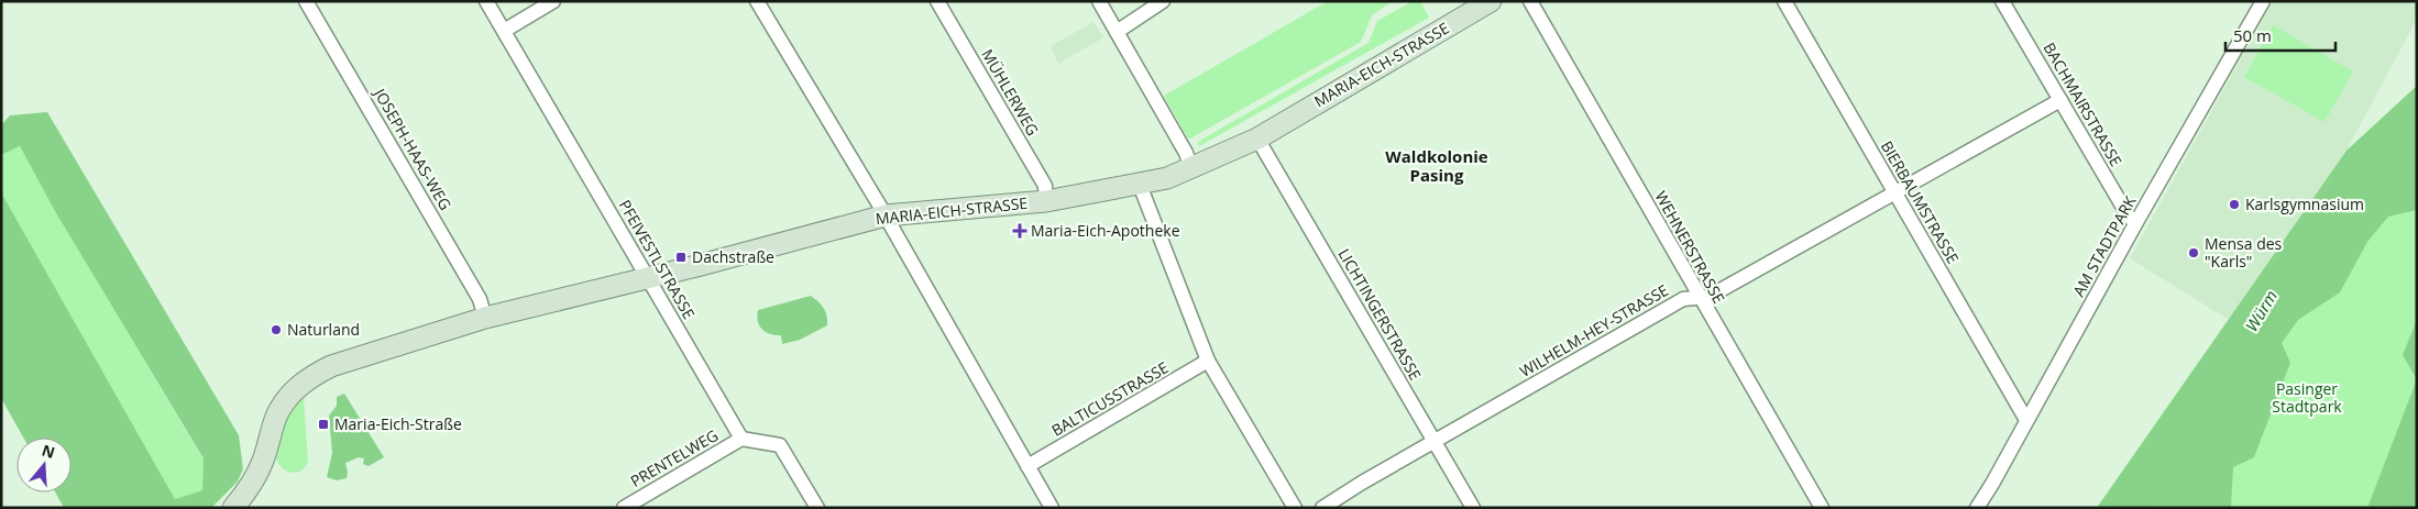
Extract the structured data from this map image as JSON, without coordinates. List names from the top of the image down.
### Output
{
  "streets": {
    "street": [
      "MARIA-EICH-STRASSE",
      "MÜHLERWEG",
      "BACHMAIRSTRASSE",
      "JOSEPH-HAAS-WEG",
      "BIERBAUMSTRASSE",
      "AM STADTPARK",
      "WEHNERSTRASSE",
      "PFEIVESTLSTRASSE",
      "LICHTINGERSTRASSE",
      "WILHELM-HEY-STRASSE",
      "BALTICUSSTRASSE",
      "PRENTELWEG"
    ]
  },
  "crossings": [
    ["MARIA-EICH-STRASSE", "MÜHLERWEG"],
    ["MARIA-EICH-STRASSE", "JOSEPH-HAAS-WEG"],
    ["MARIA-EICH-STRASSE", "PFEIVESTLSTRASSE"],
    ["MARIA-EICH-STRASSE", "LICHTINGERSTRASSE"],
    ["BACHMAIRSTRASSE", "AM STADTPARK"],
    ["BACHMAIRSTRASSE", "WILHELM-HEY-STRASSE"],
    ["BIERBAUMSTRASSE", "AM STADTPARK"],
    ["BIERBAUMSTRASSE", "WILHELM-HEY-STRASSE"],
    ["WEHNERSTRASSE", "WILHELM-HEY-STRASSE"],
    ["PFEIVESTLSTRASSE", "PRENTELWEG"],
    ["LICHTINGERSTRASSE", "WILHELM-HEY-STRASSE"]
  ],
  "districts": ["Waldkolonie Pasing"],
  "water": ["Würm"],
  "parks": ["Pasinger Stadtpark"],
  "places": {
    "other": ["Karlsgymnasium", "Mensa des \"Karls\"", "Naturland"],
    "health": ["Maria-Eich-Apotheke"],
    "transit": ["Dachstraße", "Maria-Eich-Straße"]
  },
  "scale_bar": "50 m",
  "north": "top"
}
